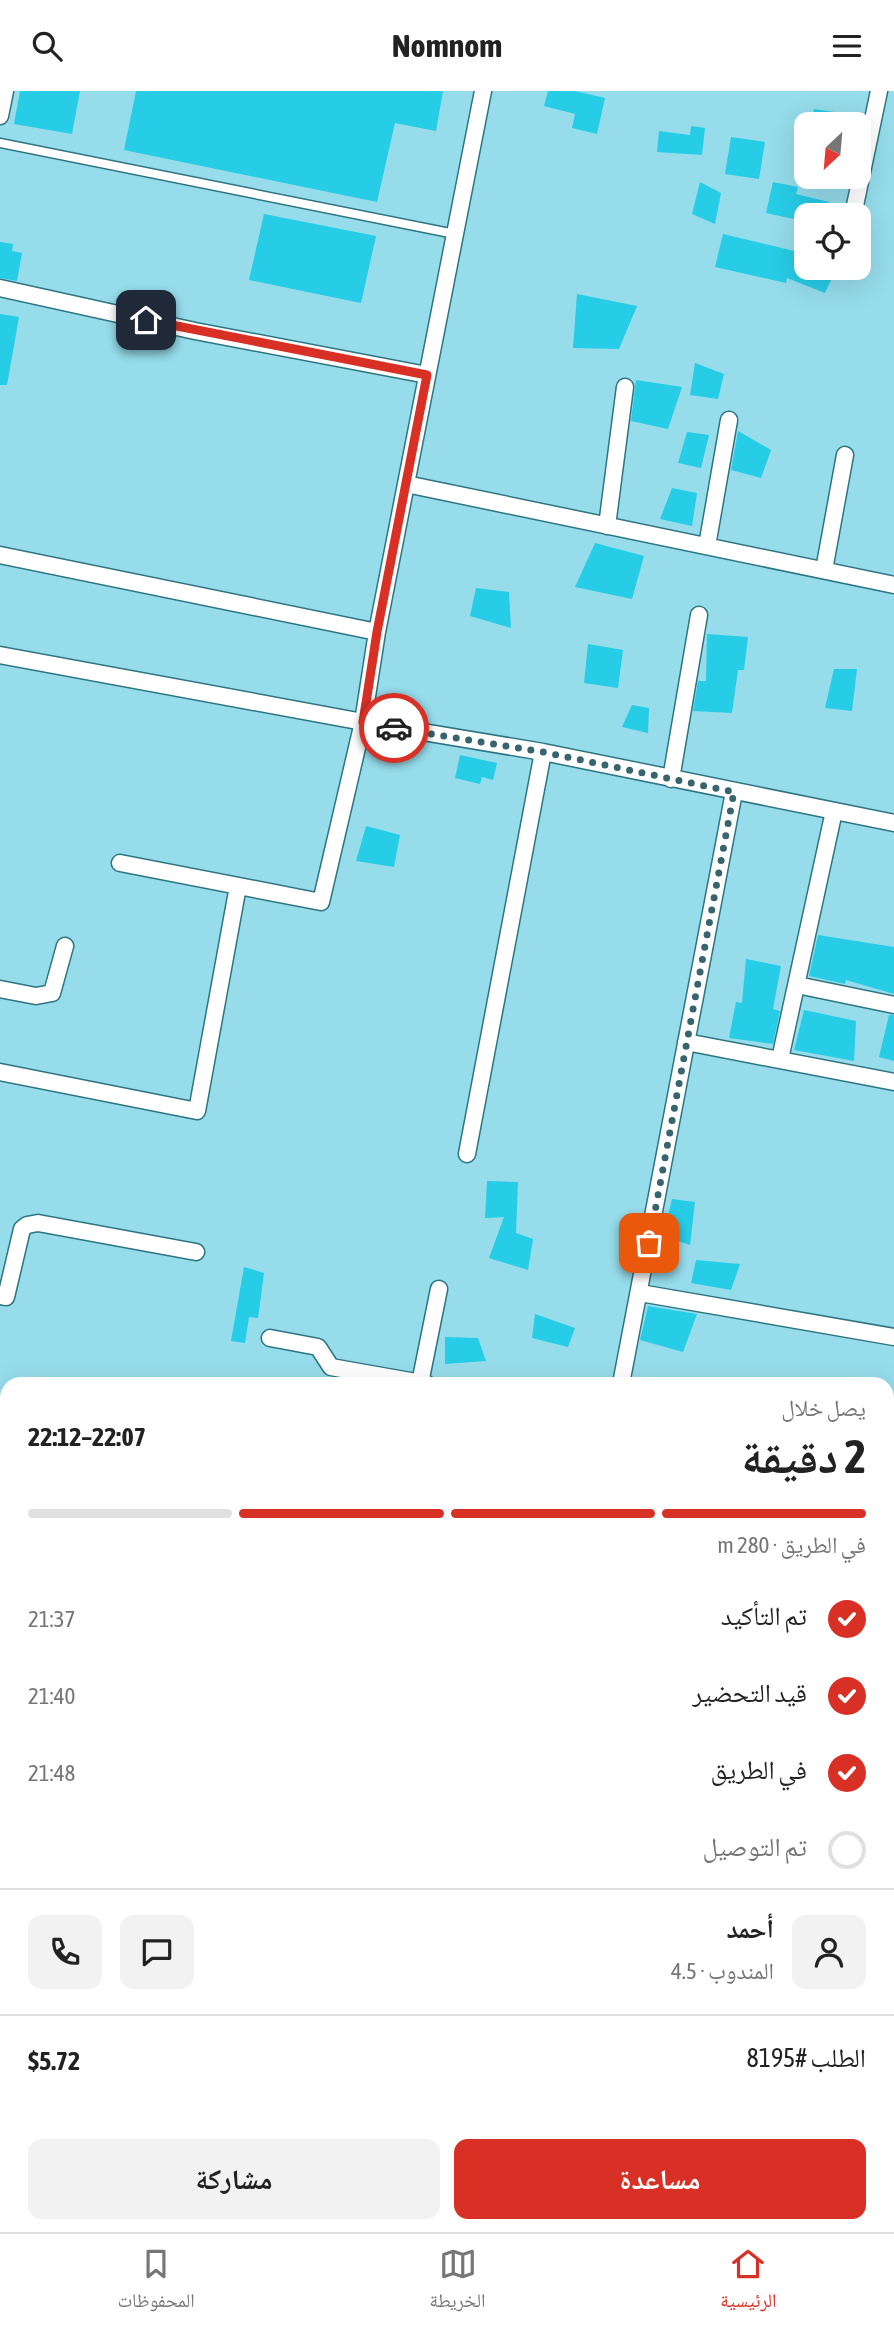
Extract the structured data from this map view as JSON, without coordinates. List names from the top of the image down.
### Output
{
  "north": "bottom left",
  "page": {
    "header": "Nomnom",
    "heading": ["2 دقيقة", "يصل خلال", "22:07–22:12"],
    "panel": [
      "أحمد",
      "المندوب · 4.5",
      "الطلب #8195",
      "$5.72"
    ],
    "bar": "في الطريق · 280 m",
    "list": [
      ["تم التأكيد", "21:37"],
      ["قيد التحضير", "21:40"],
      ["في الطريق", "21:48"],
      "تم التوصيل"
    ],
    "buttons": ["مساعدة", "مشاركة"],
    "tabs": ["الرئيسية", "الخريطة", "المحفوظات"]
  }
}
